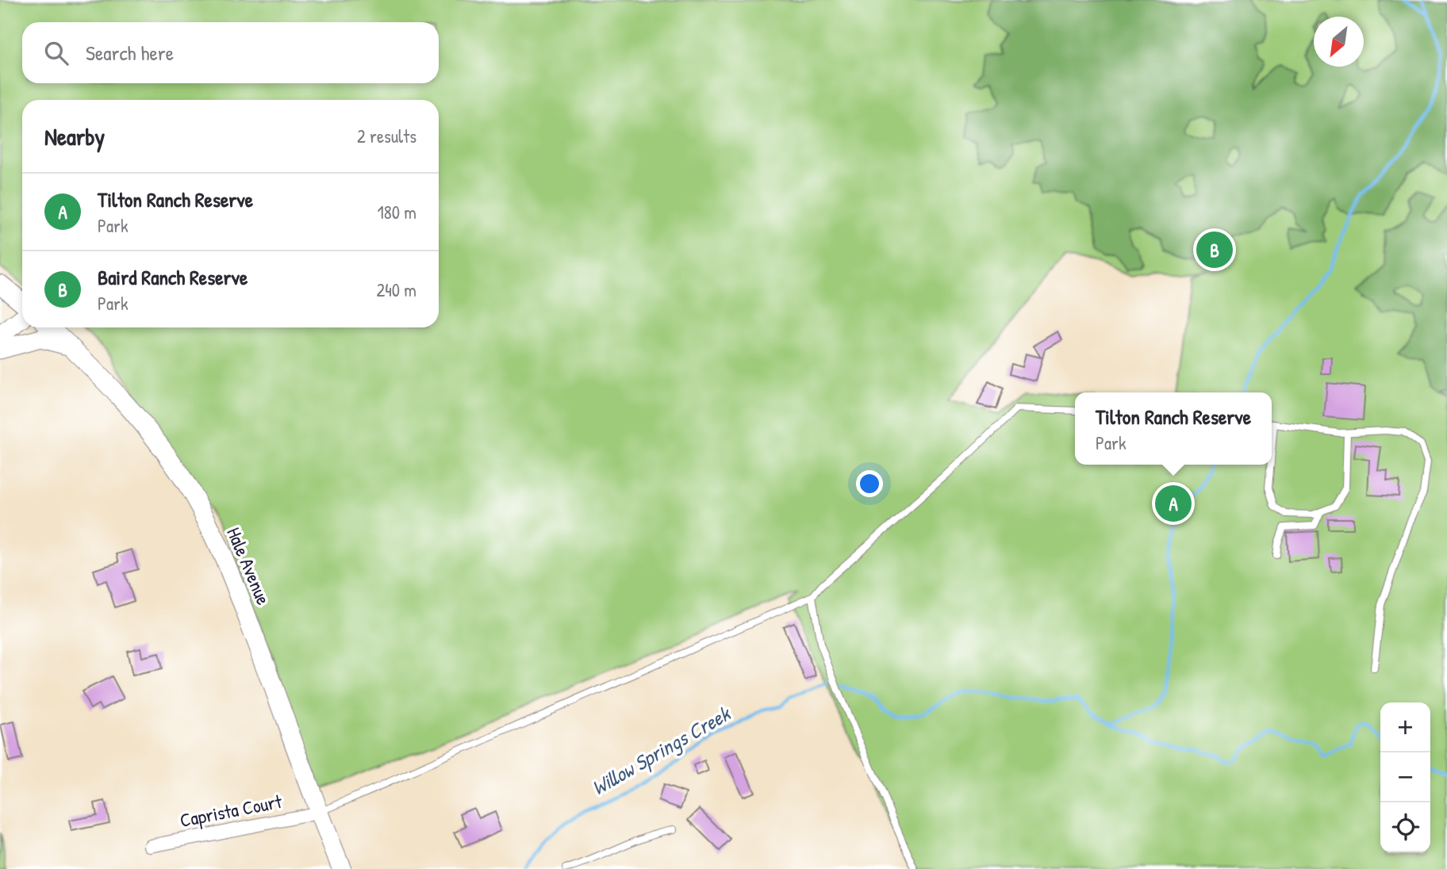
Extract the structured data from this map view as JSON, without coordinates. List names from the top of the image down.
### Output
{
  "streets": {
    "main road": ["Hale Avenue"],
    "street": ["Caprista Court"]
  },
  "crossings": [
    ["Hale Avenue", "Caprista Court"]
  ],
  "water": ["Willow Springs Creek"],
  "north": "bottom left",
  "page": {
    "search": "Search here",
    "heading": ["Nearby", "2 results"],
    "list": [
      {
        "mark": "A",
        "name": "Tilton Ranch Reserve",
        "note": "Park",
        "value": "180 m"
      },
      {
        "mark": "B",
        "name": "Baird Ranch Reserve",
        "note": "Park",
        "value": "240 m"
      }
    ],
    "pins": ["B", "A"],
    "popup": ["Tilton Ranch Reserve", "Park"],
    "map_buttons": ["+", "−"]
  }
}
